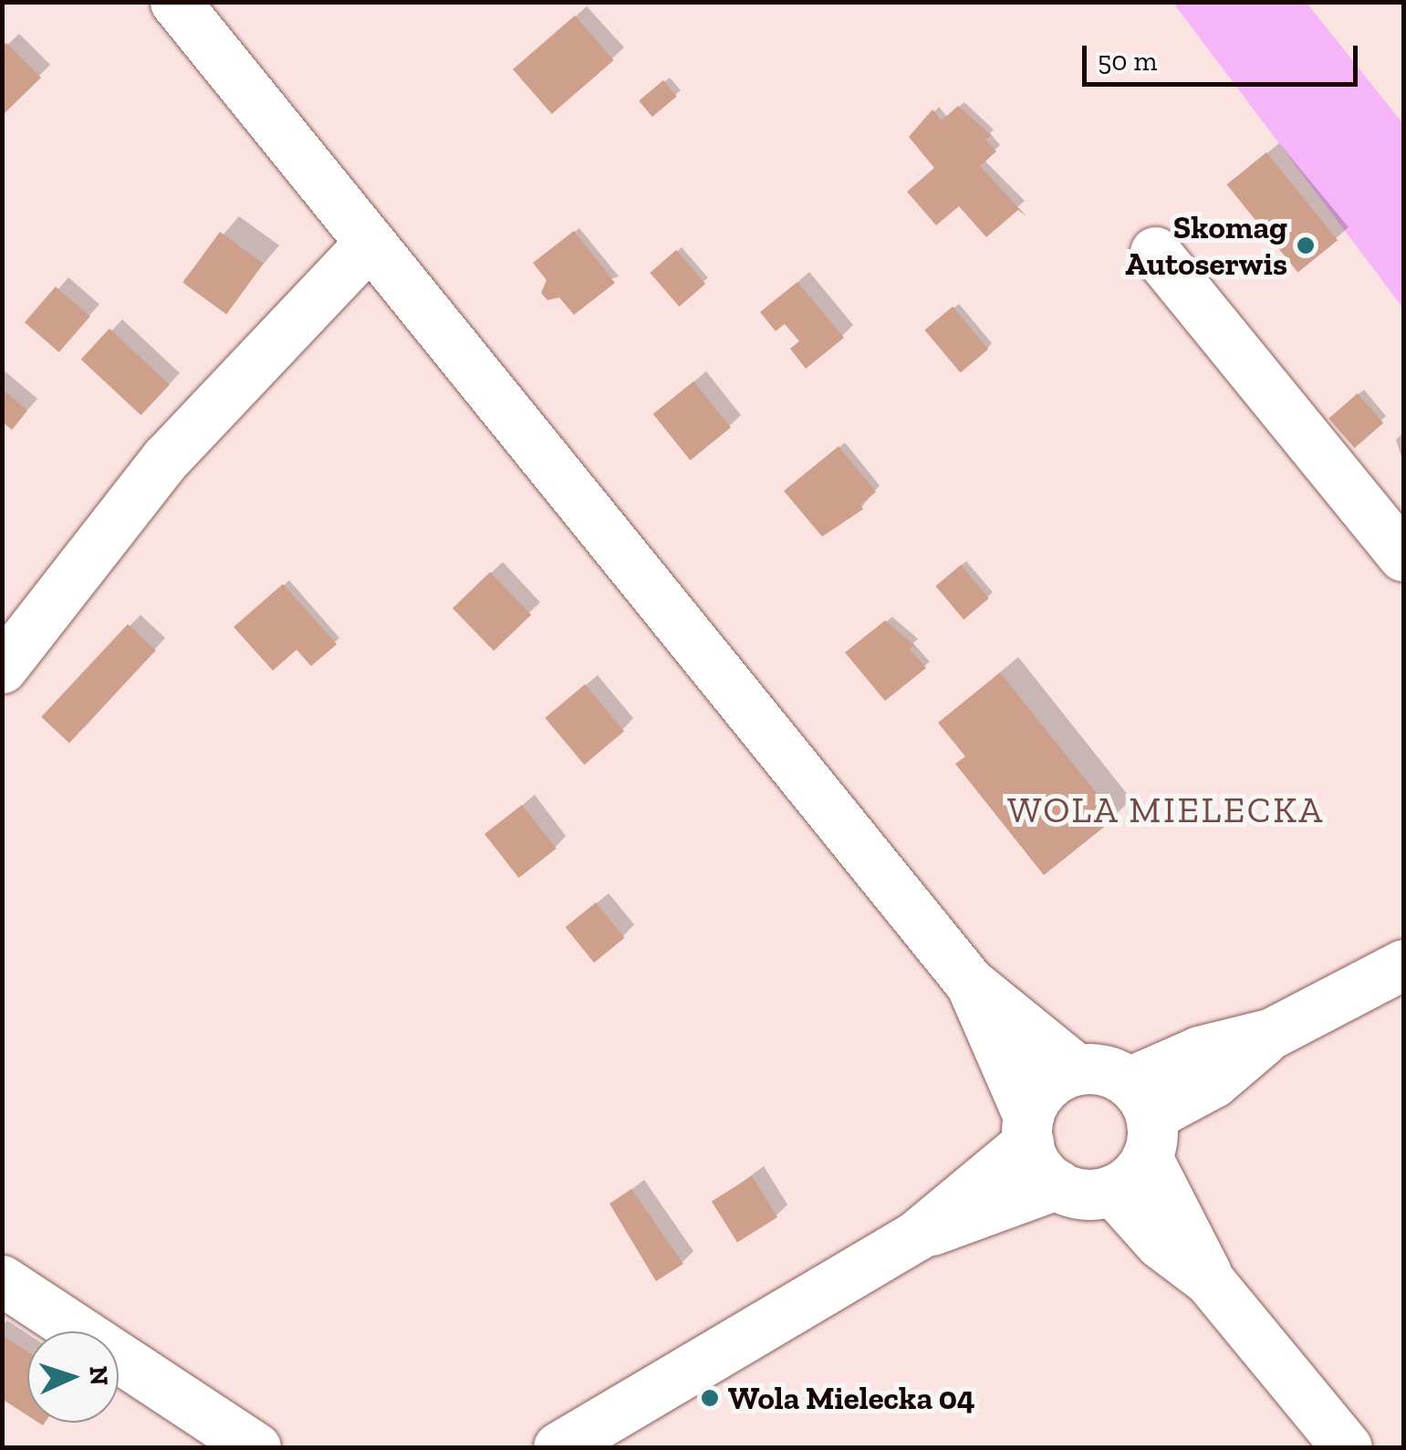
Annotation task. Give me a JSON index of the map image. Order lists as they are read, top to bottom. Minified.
{"districts":["WOLA MIELECKA"],"places":["Skomag Autoserwis","Wola Mielecka 04"],"scale_bar":"50 m","north":"right"}
